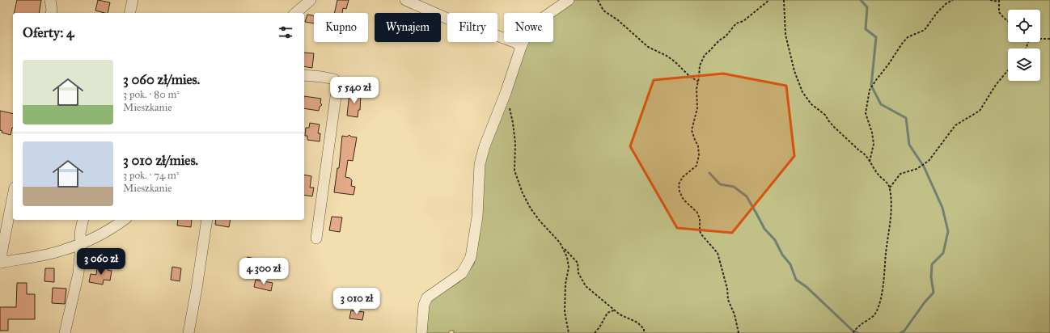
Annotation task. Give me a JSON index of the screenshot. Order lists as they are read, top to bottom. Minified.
{"page":{"chip":["Kupno","Wynajem","Filtry","Nowe"],"heading":"Oferty: 4","list":[{"name":"3 060 zł/mies.","note":"3 pok. · 80 m² · Mieszkanie"},{"name":"3 010 zł/mies.","note":"3 pok. · 74 m² · Mieszkanie"}],"price":["5 540 zł","3 060 zł","4 300 zł","3 010 zł"]}}
